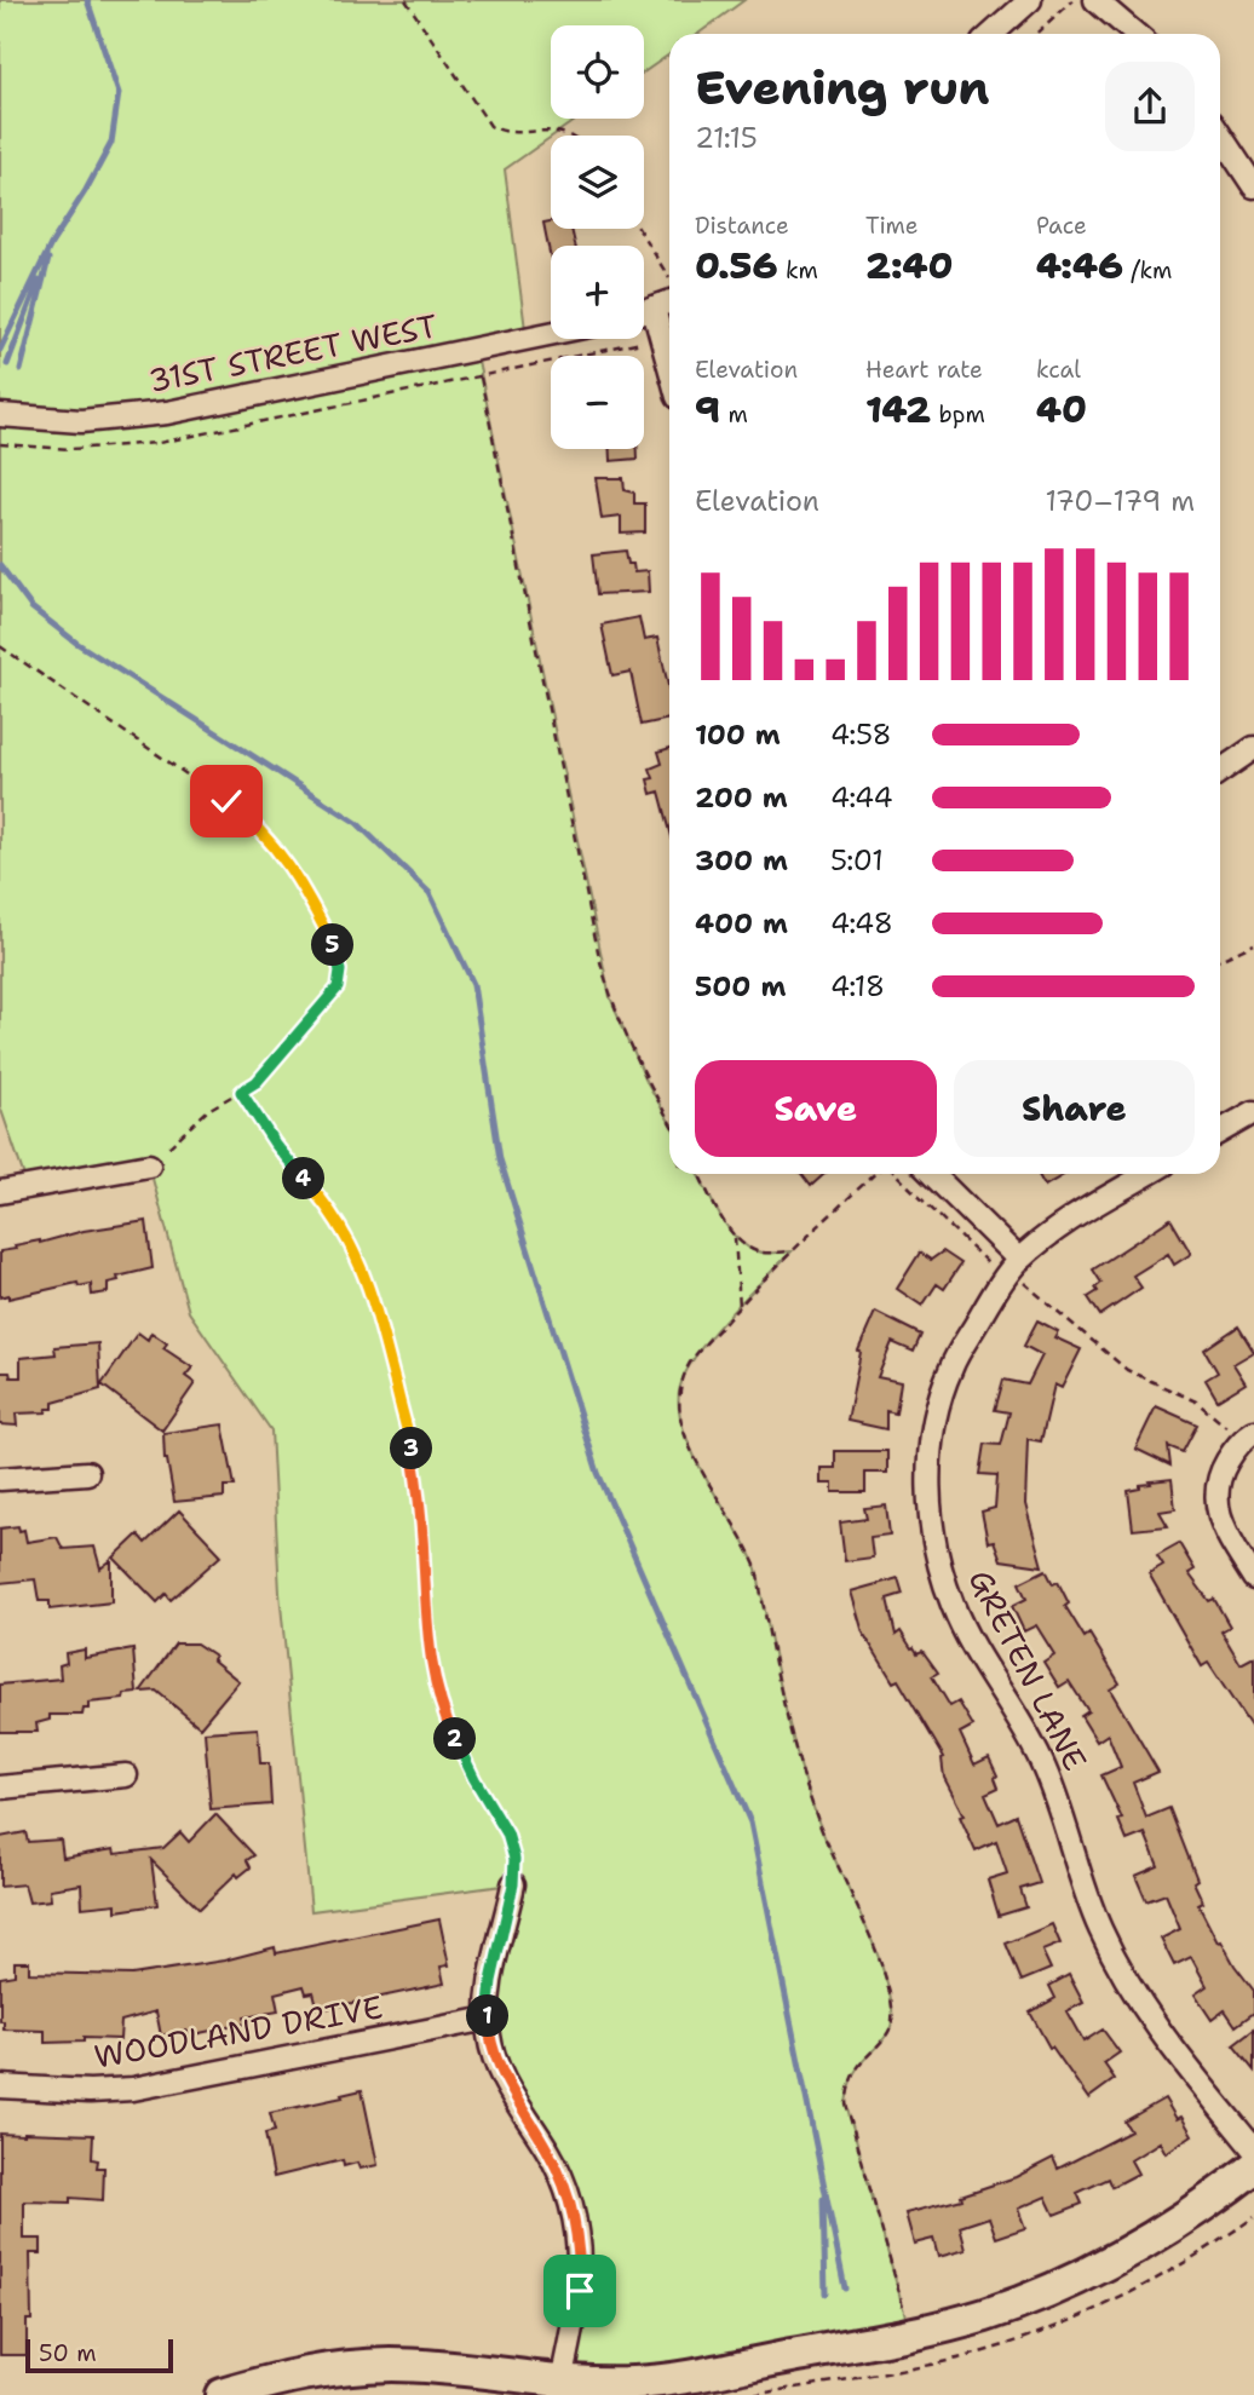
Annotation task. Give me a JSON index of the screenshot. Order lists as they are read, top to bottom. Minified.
{"streets":{"street":["31ST STREET WEST","GRETEN LANE","WOODLAND DRIVE"]},"scale_bar":"50 m","page":{"map_buttons":["+","−"],"heading":["Evening run","21:15"],"stats":[["Distance","0.56 km"],["Time","2:40"],["Pace","4:46 /km"],["Elevation","9 m"],["Heart rate","142 bpm"],["kcal","40"]],"chart":["Elevation","170–179 m"],"list":[{"name":"100 m","note":"4:58"},{"name":"200 m","note":"4:44"},{"name":"300 m","note":"5:01"},{"name":"400 m","note":"4:48"},{"name":"500 m","note":"4:18"}],"pins":["5","4","3","2","1"],"buttons":["Save","Share"],"scale":"50 m"}}
